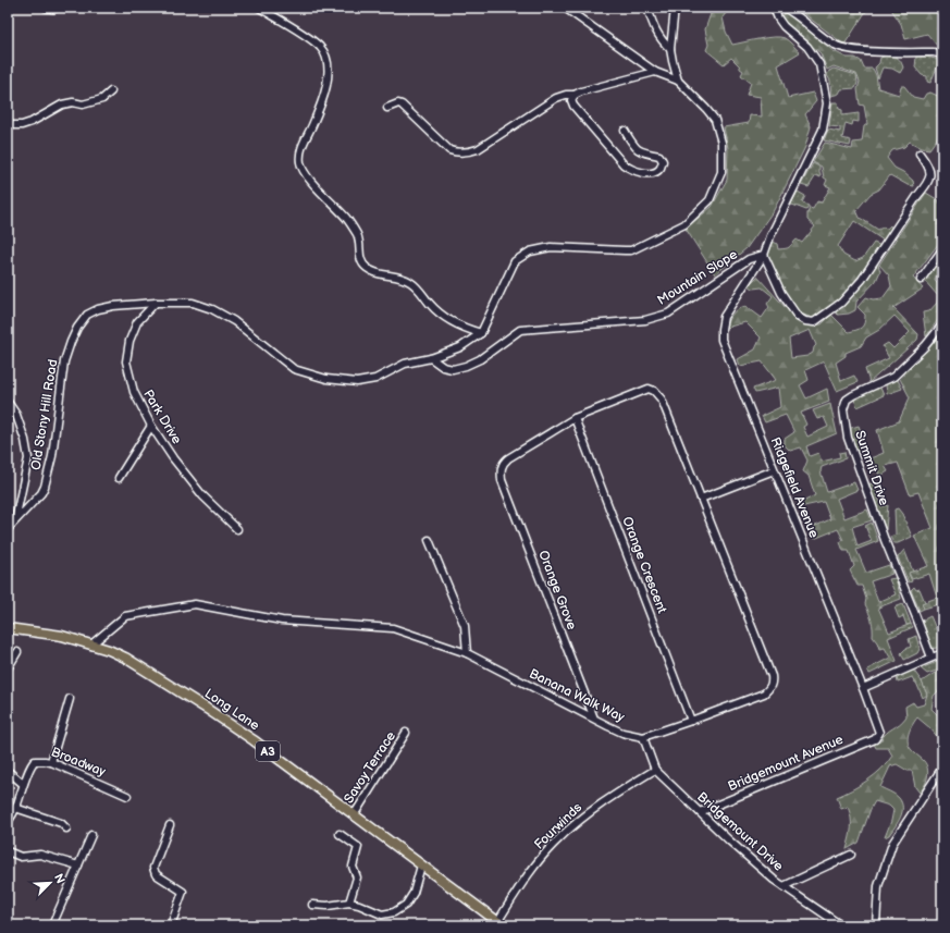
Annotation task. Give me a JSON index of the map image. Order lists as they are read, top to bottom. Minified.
{"streets":{"main road":["Long Lane","A3"],"street":["Mountain Slope","Old Stony Hill Road","Park Drive","Summit Drive","Ridgefield Avenue","Orange Crescent","Orange Grove","Banana Walk Way","Broadway","Bridgemount Avenue","Savoy Terrace","Fourwinds","Bridgemount Drive"]},"crossings":[["Mountain Slope","Old Stony Hill Road"],["Mountain Slope","Ridgefield Avenue"],["Old Stony Hill Road","Park Drive"],["Ridgefield Avenue","Bridgemount Avenue"],["Orange Crescent","Orange Grove"],["Orange Grove","Banana Walk Way"],["Banana Walk Way","Long Lane"],["Banana Walk Way","Bridgemount Drive"],["Long Lane","Savoy Terrace"],["Long Lane","Fourwinds"],["Bridgemount Avenue","Bridgemount Drive"],["Fourwinds","Bridgemount Drive"]],"north":"top right"}
